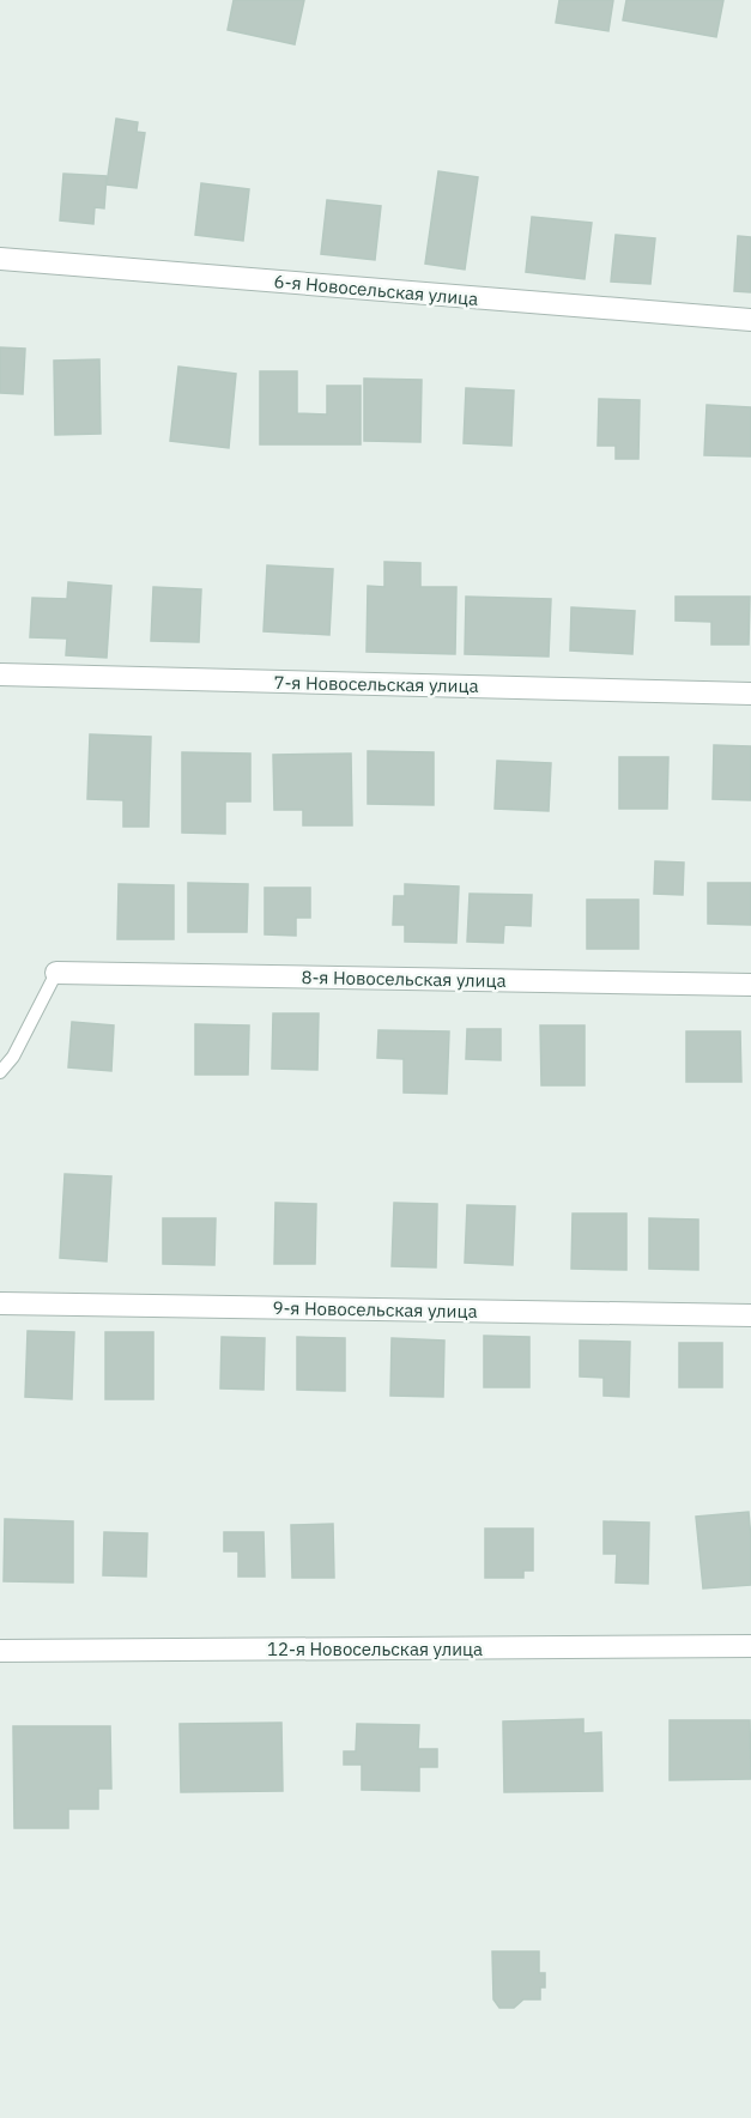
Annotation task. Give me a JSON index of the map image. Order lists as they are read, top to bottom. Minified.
{"streets":{"street":["6-я Новосельская улица","7-я Новосельская улица","8-я Новосельская улица","9-я Новосельская улица","12-я Новосельская улица"]}}
